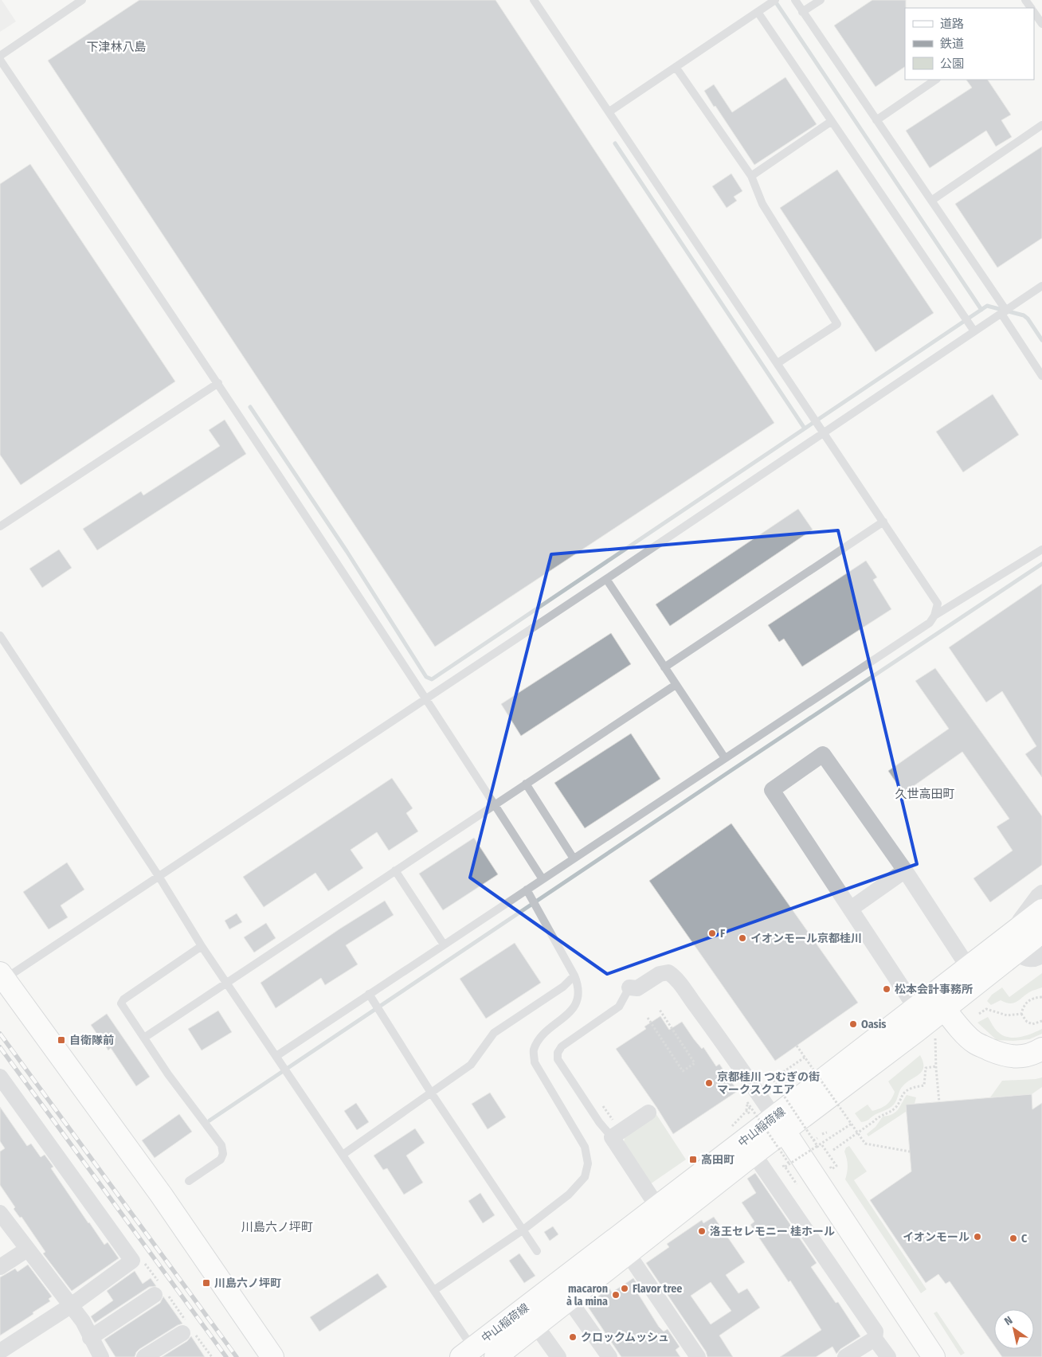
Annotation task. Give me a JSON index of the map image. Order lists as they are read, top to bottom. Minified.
{"streets":{"main road":["中山稲荷線"]},"districts":["下津林八島","久世高田町","川島六ノ坪町"],"places":{"other":["F","イオンモール京都桂川","松本会計事務所","Oasis","京都桂川 つむぎの街 マークスクエア","洛王セレモニー 桂ホール","イオンモール","C","Flavor tree","macaron à la mina","クロックムッシュ"],"transit":["自衛隊前","高田町","川島六ノ坪町"]},"legend":["道路","鉄道","公園"],"north":"top left"}
